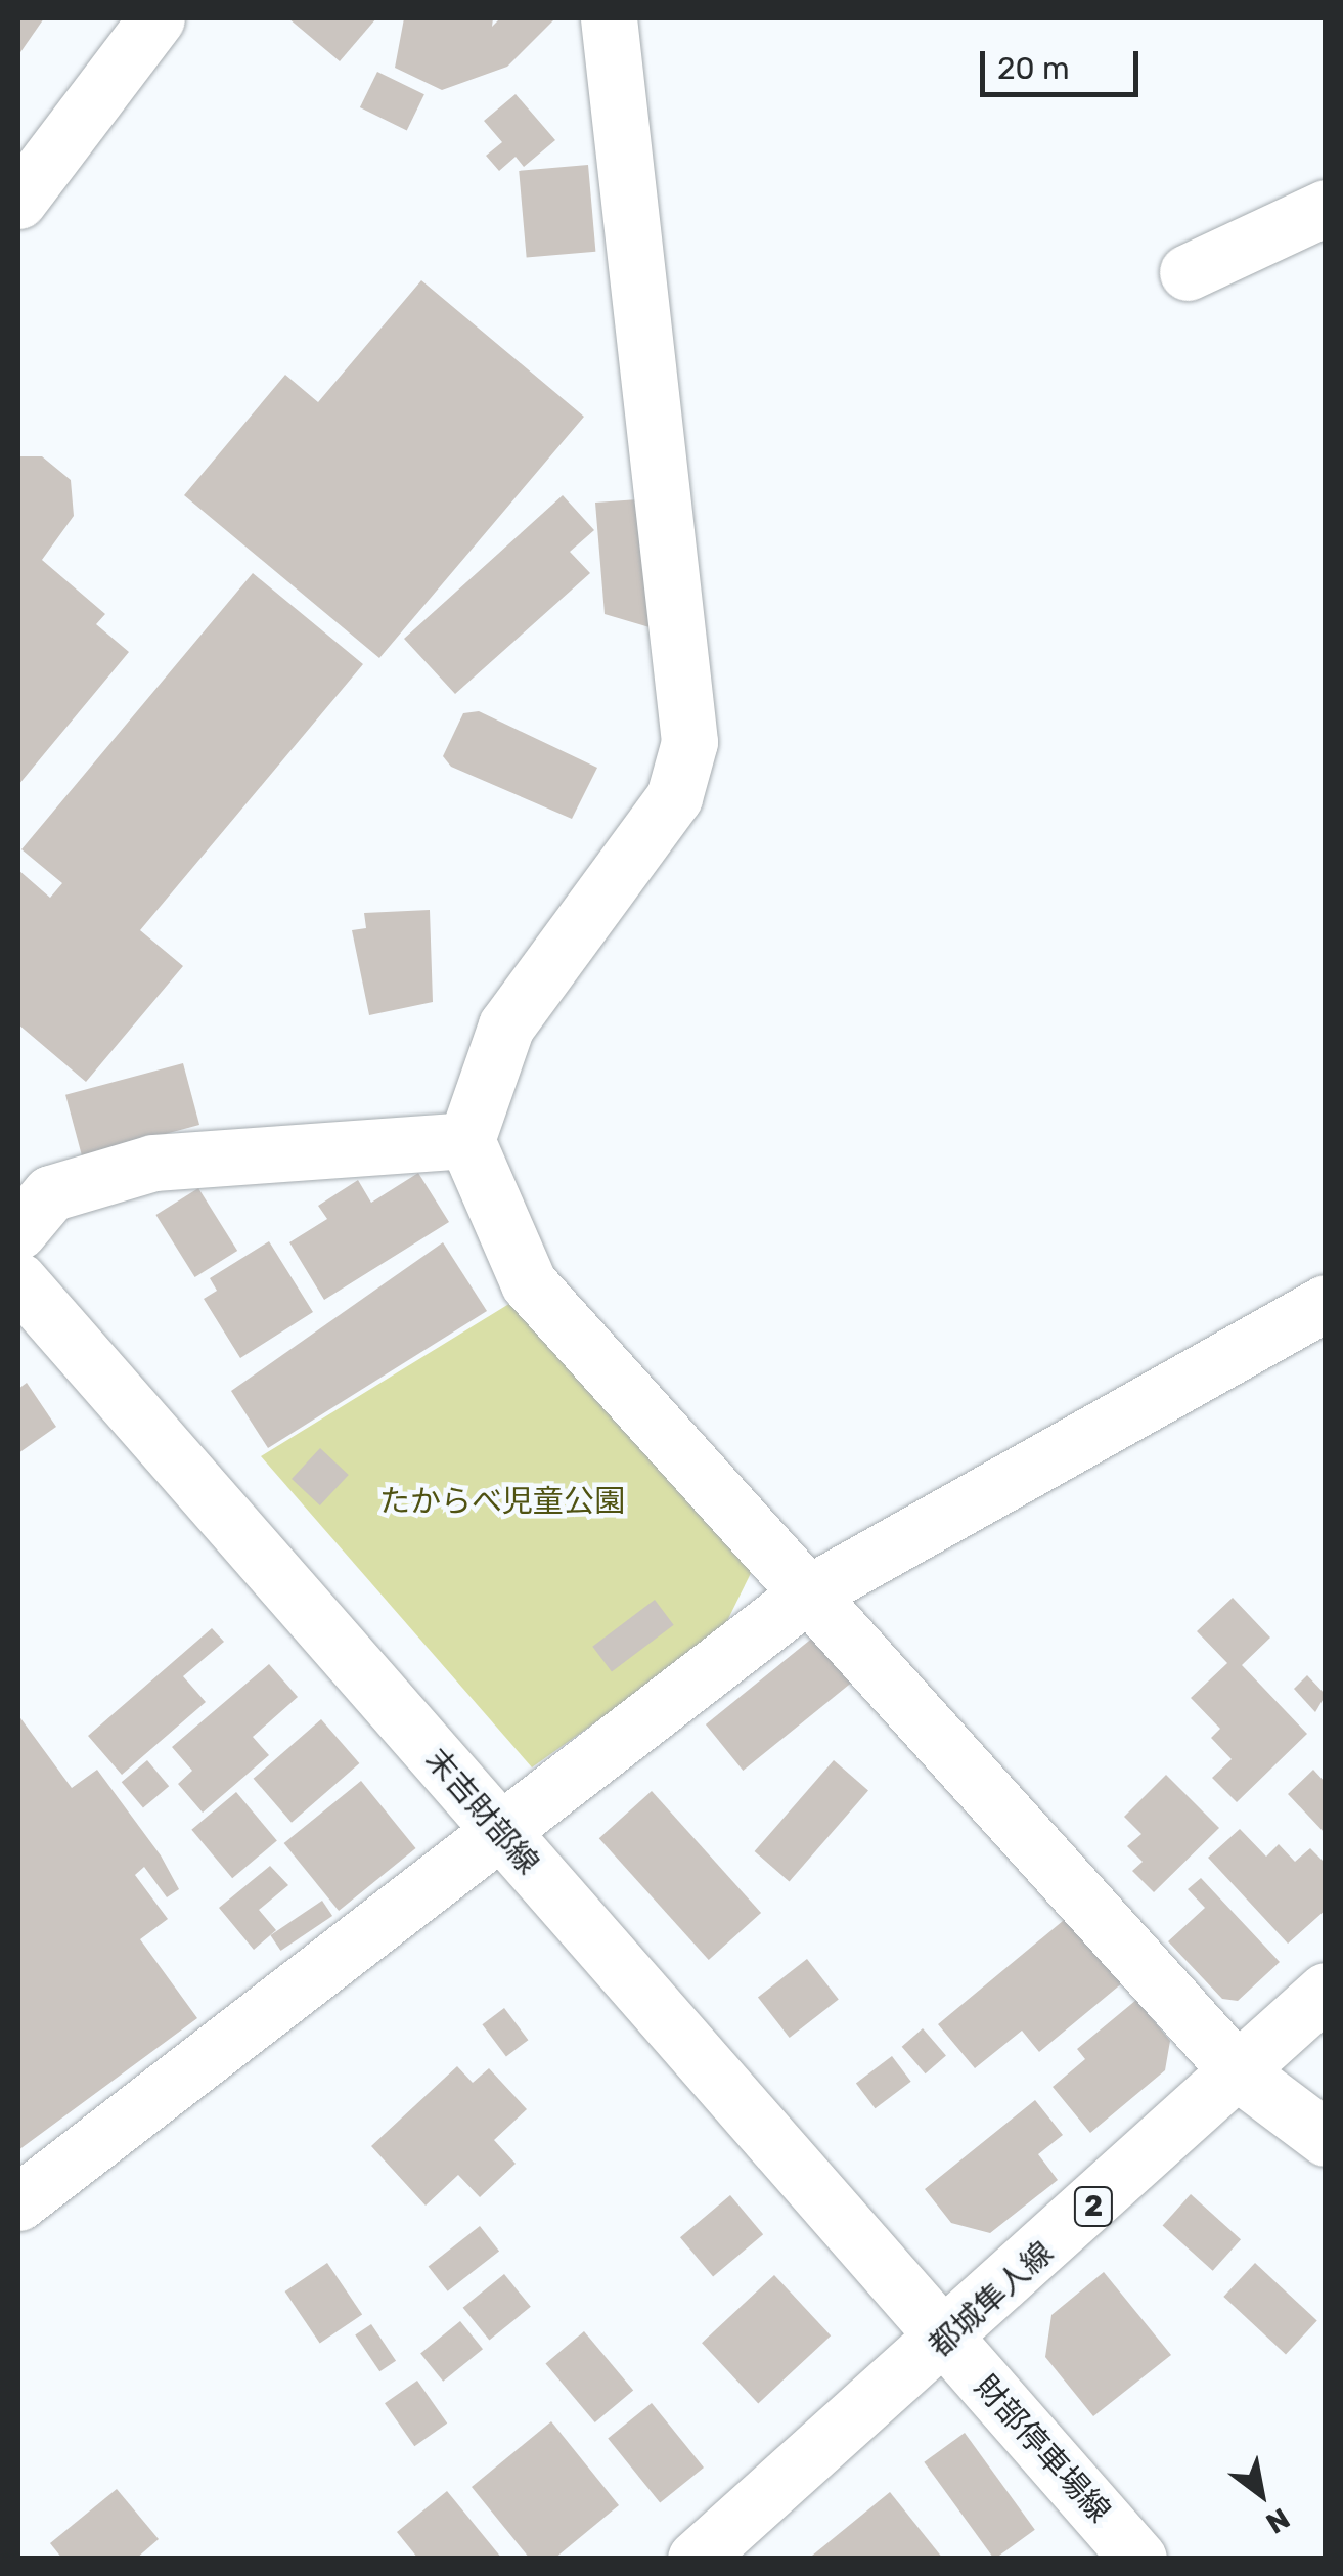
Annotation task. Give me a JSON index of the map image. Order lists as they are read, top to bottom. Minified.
{"streets":{"street":["末吉財部線","2","都城隼人線","財部停車場線"]},"crossings":[["末吉財部線","都城隼人線"],["末吉財部線","財部停車場線"],["都城隼人線","財部停車場線"]],"parks":["たからべ児童公園"],"scale_bar":"20 m","north":"bottom right"}
